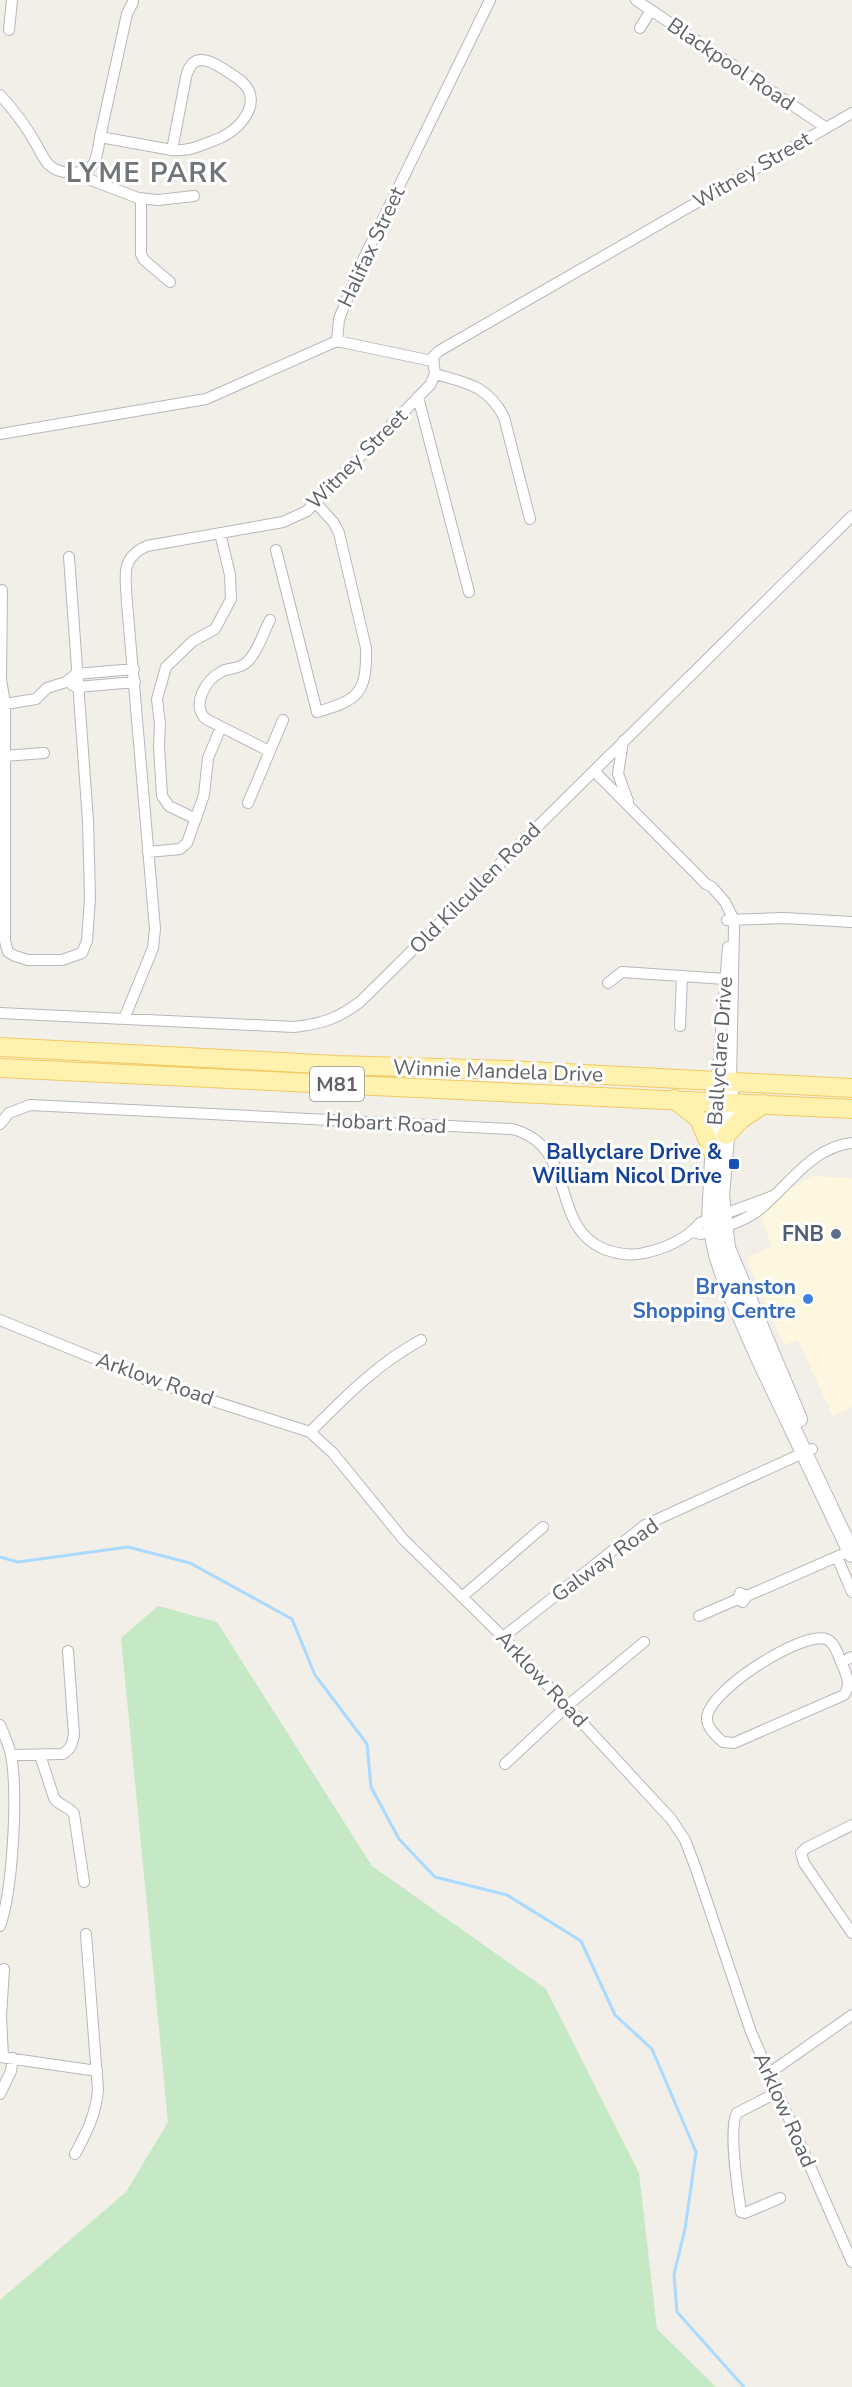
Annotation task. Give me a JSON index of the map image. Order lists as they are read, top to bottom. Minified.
{"streets":{"main road":["Winnie Mandela Drive","M81"],"street":["Blackpool Road","Witney Street","Halifax Street","Old Kilcullen Road","Ballyclare Drive","Hobart Road","Arklow Road","Galway Road"]},"crossings":[["Blackpool Road","Witney Street"],["Witney Street","Old Kilcullen Road"],["Old Kilcullen Road","Ballyclare Drive"],["Ballyclare Drive","Winnie Mandela Drive"],["Ballyclare Drive","Hobart Road"],["Ballyclare Drive","Galway Road"],["Arklow Road","Galway Road"]],"districts":["LYME PARK"],"places":{"transit":["Ballyclare Drive & William Nicol Drive"],"other":["FNB","Bryanston Shopping Centre"]}}
